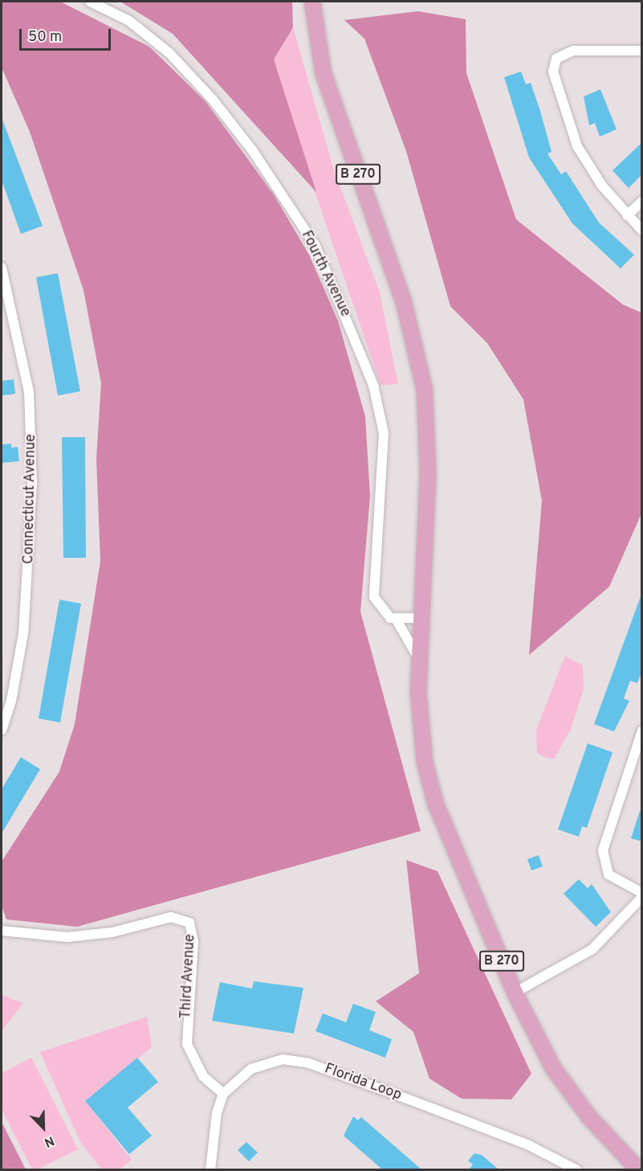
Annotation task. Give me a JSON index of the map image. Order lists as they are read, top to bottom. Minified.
{"streets":{"main road":["B 270"],"street":["Fourth Avenue","Connecticut Avenue","Third Avenue","Florida Loop"]},"crossings":[["B 270","Fourth Avenue"],["Third Avenue","Florida Loop"]],"scale_bar":"50 m","north":"bottom right"}
